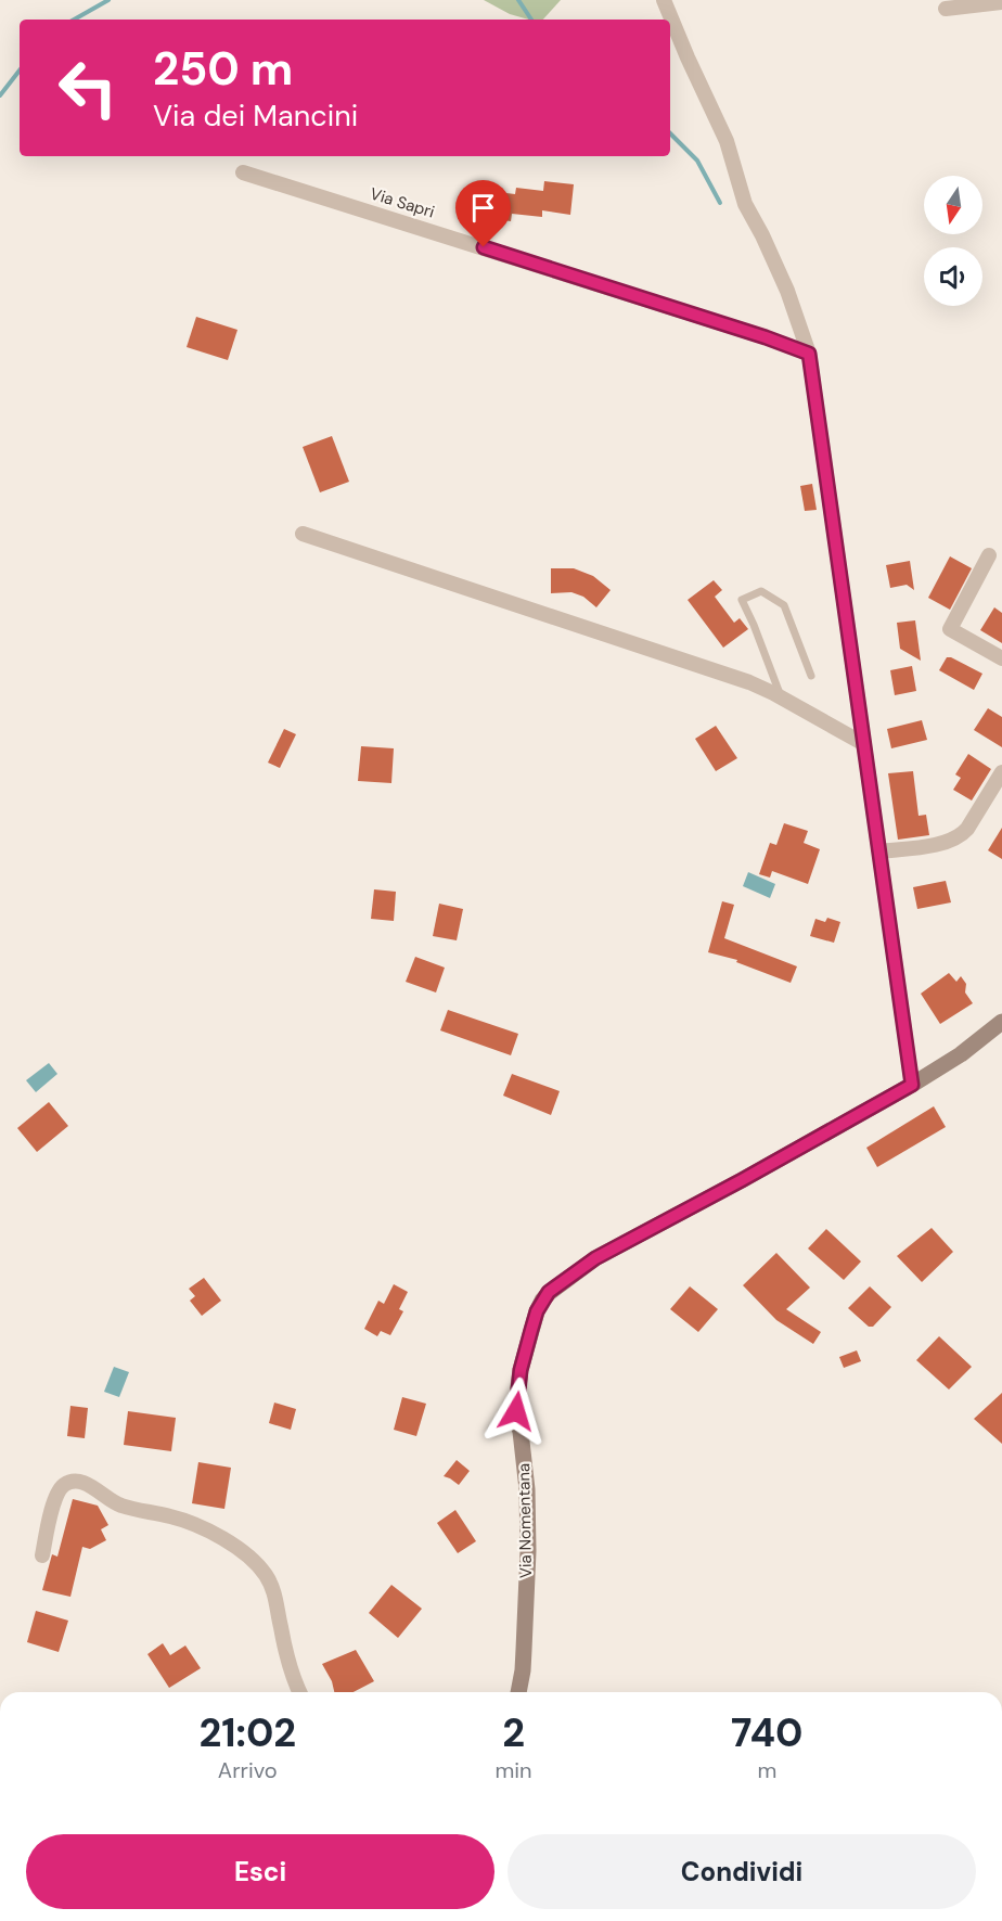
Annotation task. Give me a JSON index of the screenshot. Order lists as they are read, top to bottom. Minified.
{"streets":{"main road":["Via Nomentana"],"street":["Via Sapri"]},"north":"bottom","page":{"turn":["250 m","Via dei Mancini"],"eta":["21:02","Arrivo","2","min","740","m"],"buttons":["Esci","Condividi"]}}
